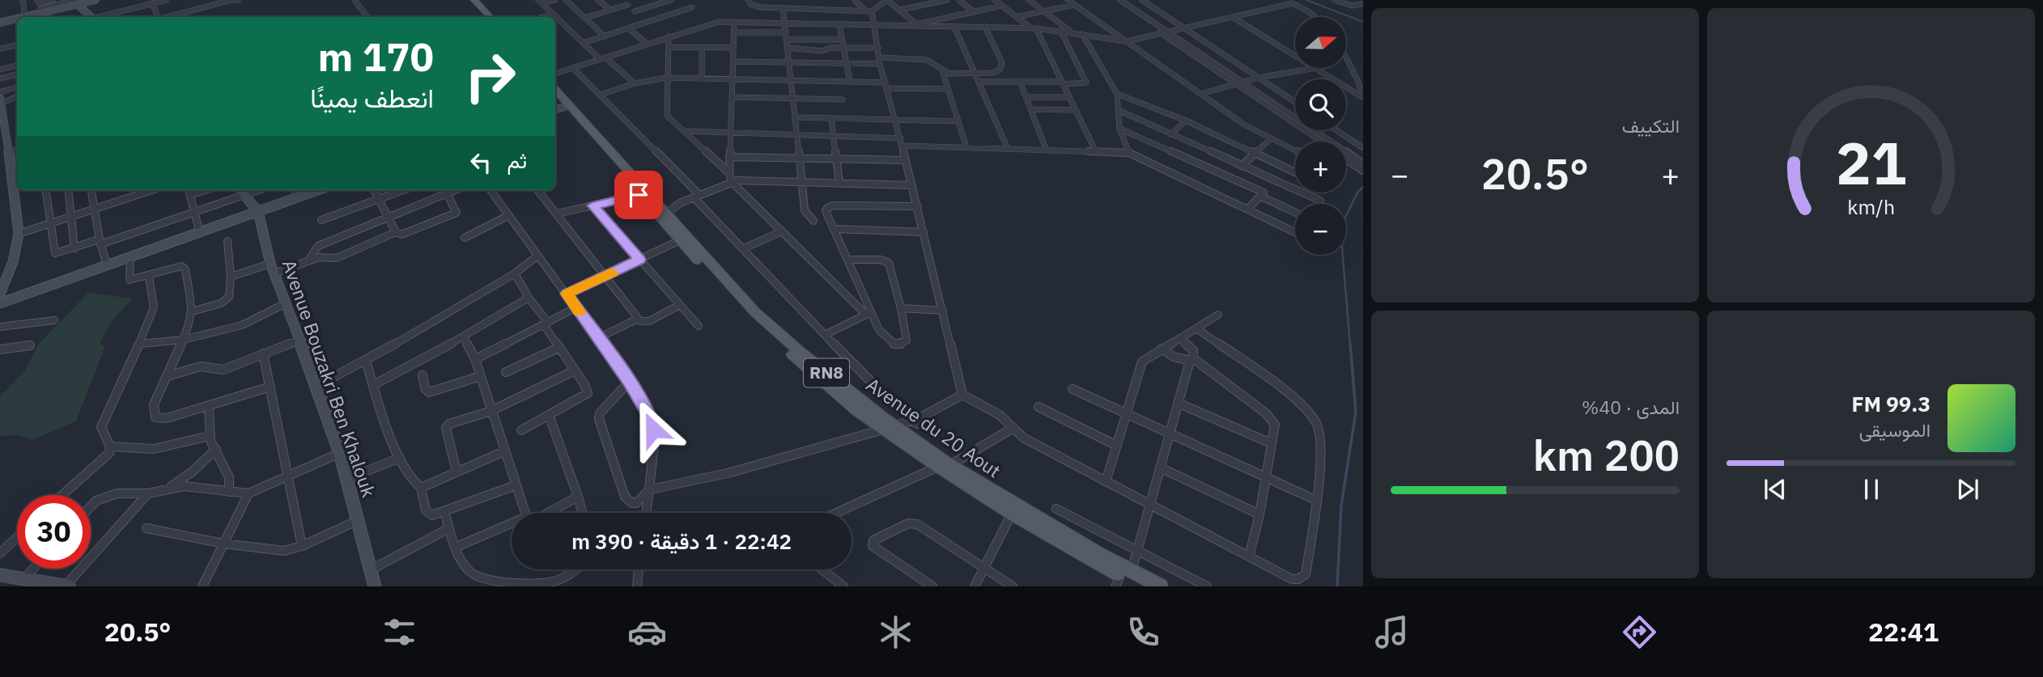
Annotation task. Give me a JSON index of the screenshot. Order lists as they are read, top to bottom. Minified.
{"streets":{"main road":["RN8","Avenue du 20 Aout"],"street":["Avenue Bouzakri Ben Khalouk"]},"north":"right","page":{"tile":["التكييف",["المدى · 40%","200 km"]],"map_buttons":["+","−"],"turn":["170 m","انعطف يمينًا"],"then":"ثم","heat":["−","20.5°","+"],"song":["99.3 FM","الموسيقى"],"limit":"30","trip":"22:42 · 1 دقيقة · 390 m","tabs":["22:41","20.5°"],"gauge":["21","km/h"]}}
